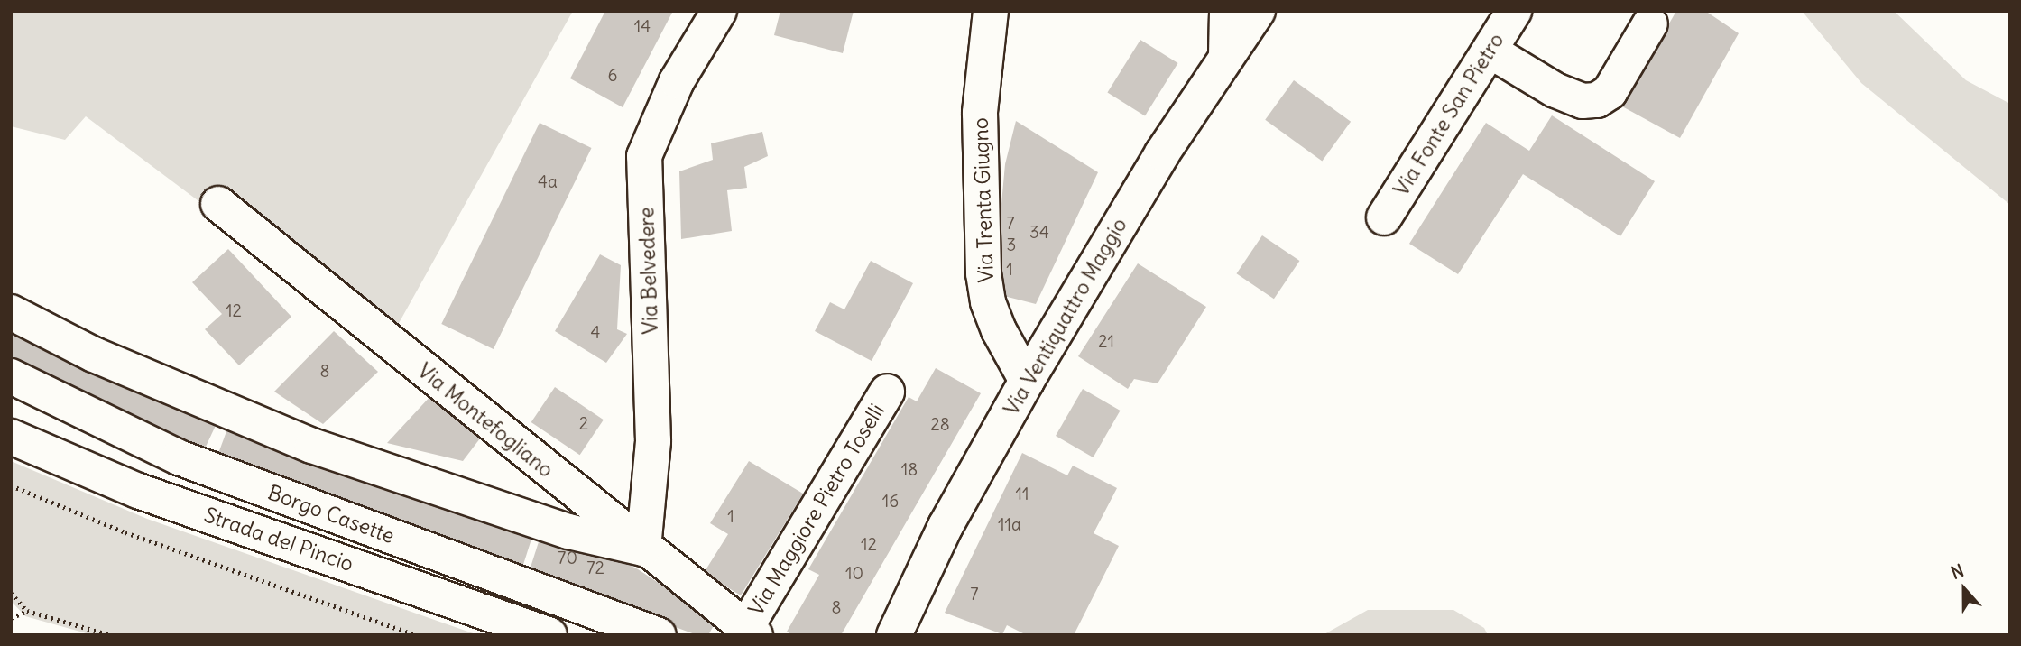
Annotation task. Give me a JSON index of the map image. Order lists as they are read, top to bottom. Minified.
{"streets":{"street":["Via Fonte San Pietro","Via Trenta Giugno","Via Belvedere","Via Ventiquattro Maggio","Via Montefogliano","Via Maggiore Pietro Toselli","Borgo Casette","Strada del Pincio"]},"crossings":[["Via Trenta Giugno","Via Ventiquattro Maggio"],["Via Belvedere","Via Montefogliano"],["Via Montefogliano","Via Maggiore Pietro Toselli"]],"house_numbers":["14","6","4a","7","34","3","1","12","4","21","8","2","28","18","11","16","1","11a","12","70","72","10","7","8"],"north":"top"}
